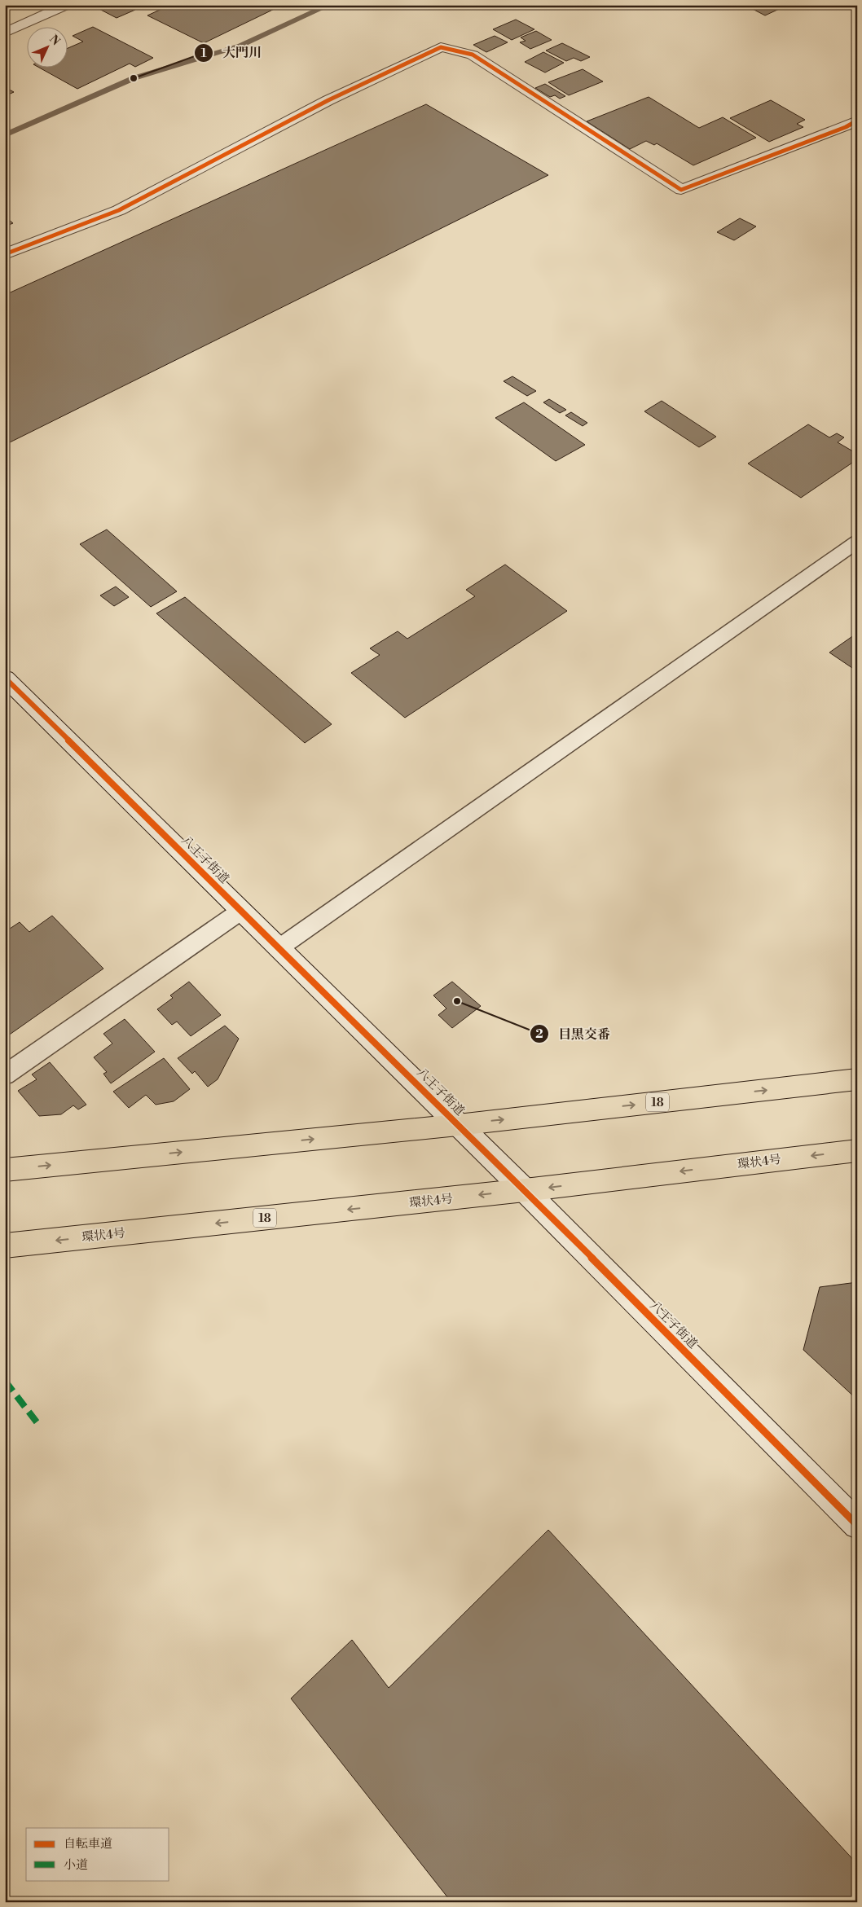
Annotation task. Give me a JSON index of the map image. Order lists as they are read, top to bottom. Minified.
{"streets":{"main road":["18","環状4号"],"street":["八王子街道"]},"crossings":[["八王子街道","18"],["八王子街道","環状4号"]],"places":["大門川","目黒交番"],"legend":["自転車道","小道"],"north":"top right"}
